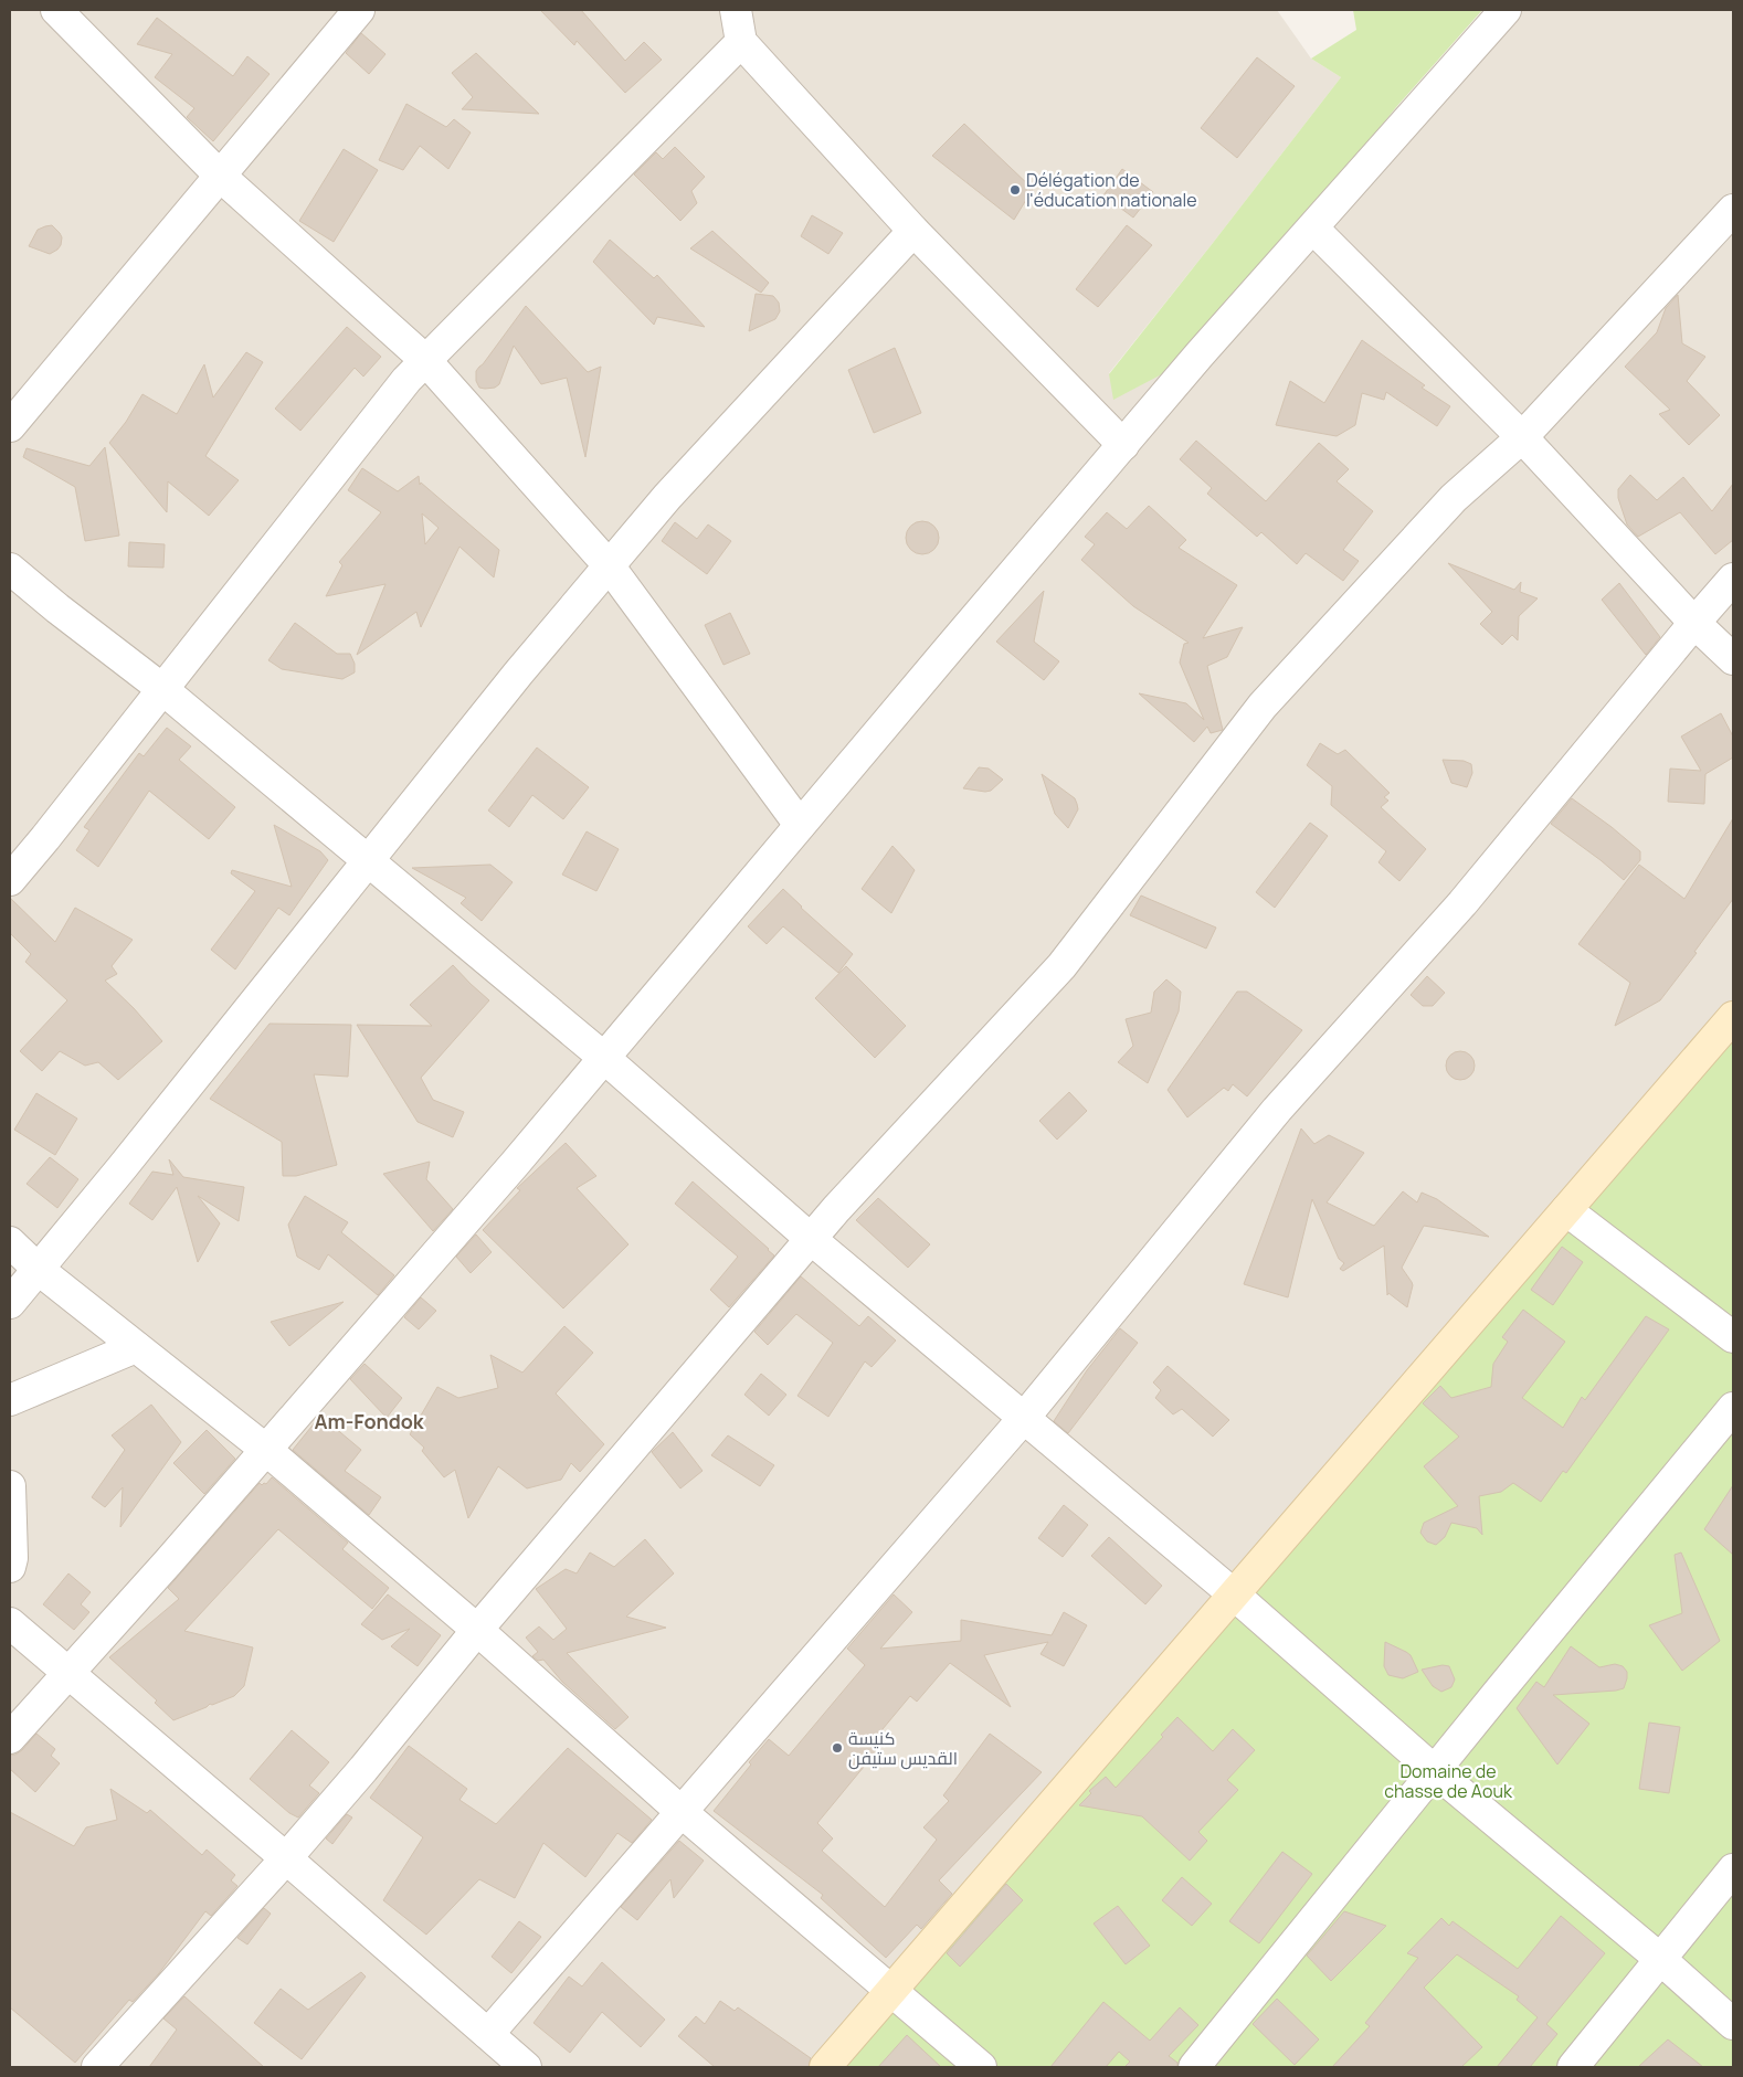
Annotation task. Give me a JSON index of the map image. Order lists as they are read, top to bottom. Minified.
{"districts":["Am-Fondok"],"parks":["Domaine de chasse de Aouk"],"places":["Délégation de l'éducation nationale","كنيسة القديس ستيفن"]}
